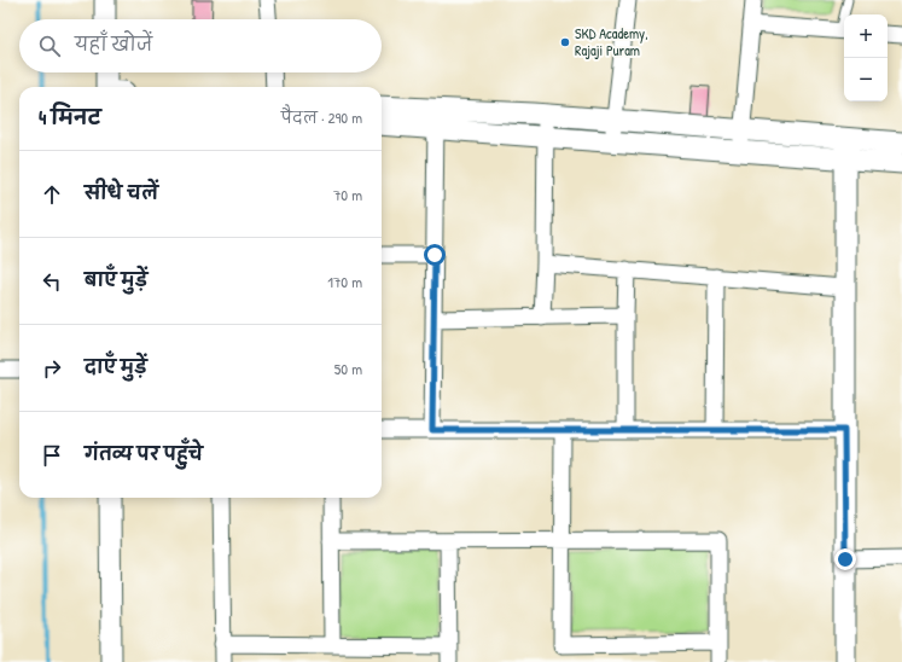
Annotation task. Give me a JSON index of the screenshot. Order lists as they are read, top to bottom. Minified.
{"places":["SKD Academy, Rajaji Puram"],"page":{"map_buttons":["+","−"],"search":"यहाँ खोजें","heading":["4 मिनट","पैदल · 290 m"],"list":[["सीधे चलें","70 m"],["बाएँ मुड़ें","170 m"],["दाएँ मुड़ें","50 m"],"गंतव्य पर पहुँचे"]}}
